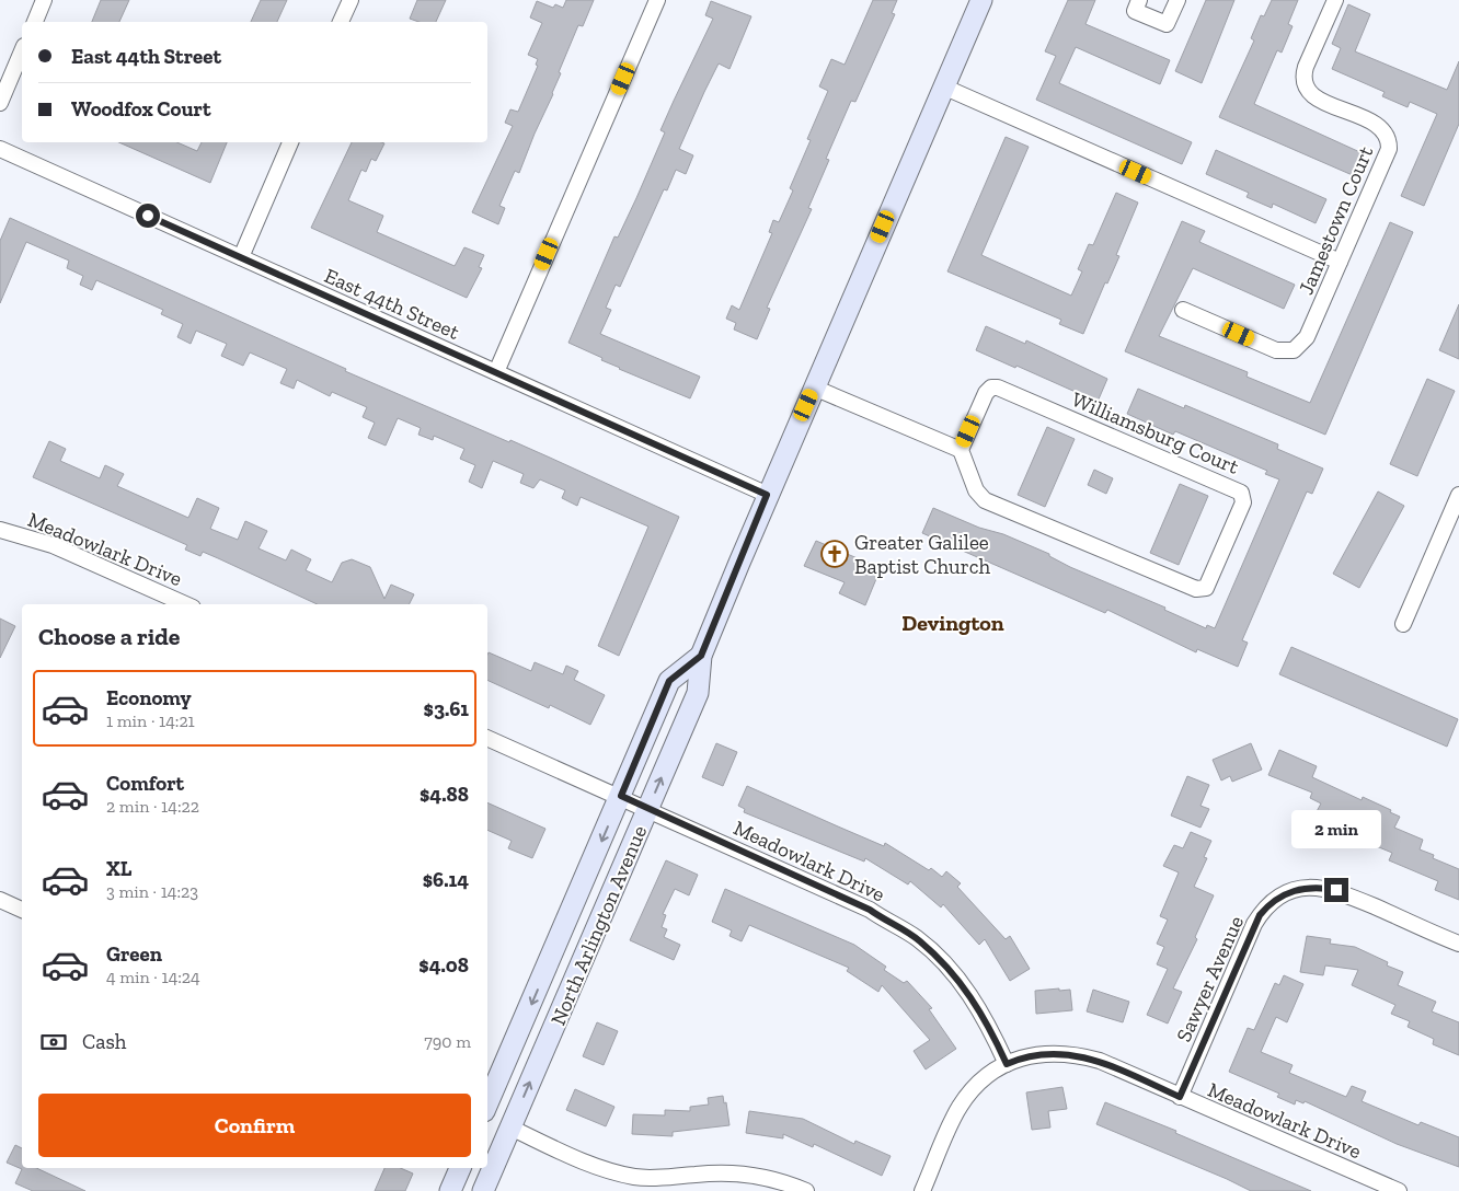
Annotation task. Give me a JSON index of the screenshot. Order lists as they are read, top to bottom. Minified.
{"streets":{"main road":["North Arlington Avenue"],"street":["Jamestown Court","East 44th Street","Williamsburg Court","Meadowlark Drive","Sawyer Avenue"]},"crossings":[["East 44th Street","North Arlington Avenue"],["Meadowlark Drive","North Arlington Avenue"],["Meadowlark Drive","Sawyer Avenue"]],"districts":["Devington"],"places":{"church":["Greater Galilee Baptist Church"]},"page":{"banner":["East 44th Street","Woodfox Court"],"heading":"Choose a ride","list":[{"name":"Economy","note":"1 min · 14:21","value":"$3.61"},{"name":"Comfort","note":"2 min · 14:22","value":"$4.88"},{"name":"XL","note":"3 min · 14:23","value":"$6.14"},{"name":"Green","note":"4 min · 14:24","value":"$4.08"}],"bubble":"2 min","pay":["Cash","790 m"],"buttons":"Confirm"}}
